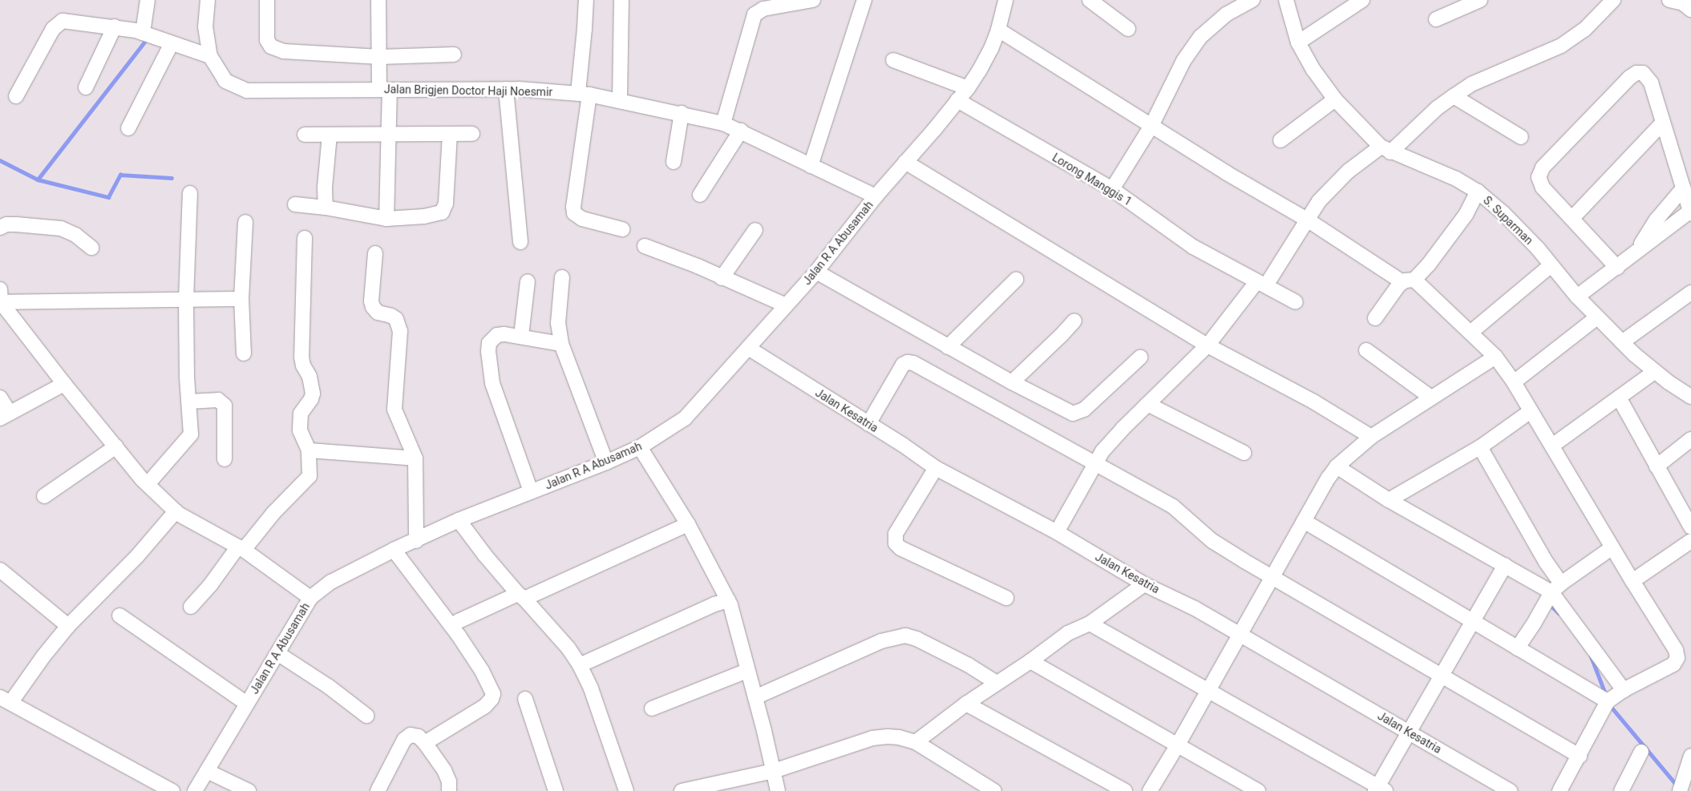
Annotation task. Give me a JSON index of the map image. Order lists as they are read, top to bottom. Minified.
{"streets":{"street":["Jalan Brigjen Doctor Haji Noesmir","Lorong Manggis 1","S. Suparman","Jalan R A Abusamah","Jalan Kesatria"]},"crossings":[["Jalan Brigjen Doctor Haji Noesmir","Jalan R A Abusamah"],["Lorong Manggis 1","Jalan R A Abusamah"],["Jalan R A Abusamah","Jalan Kesatria"]]}
